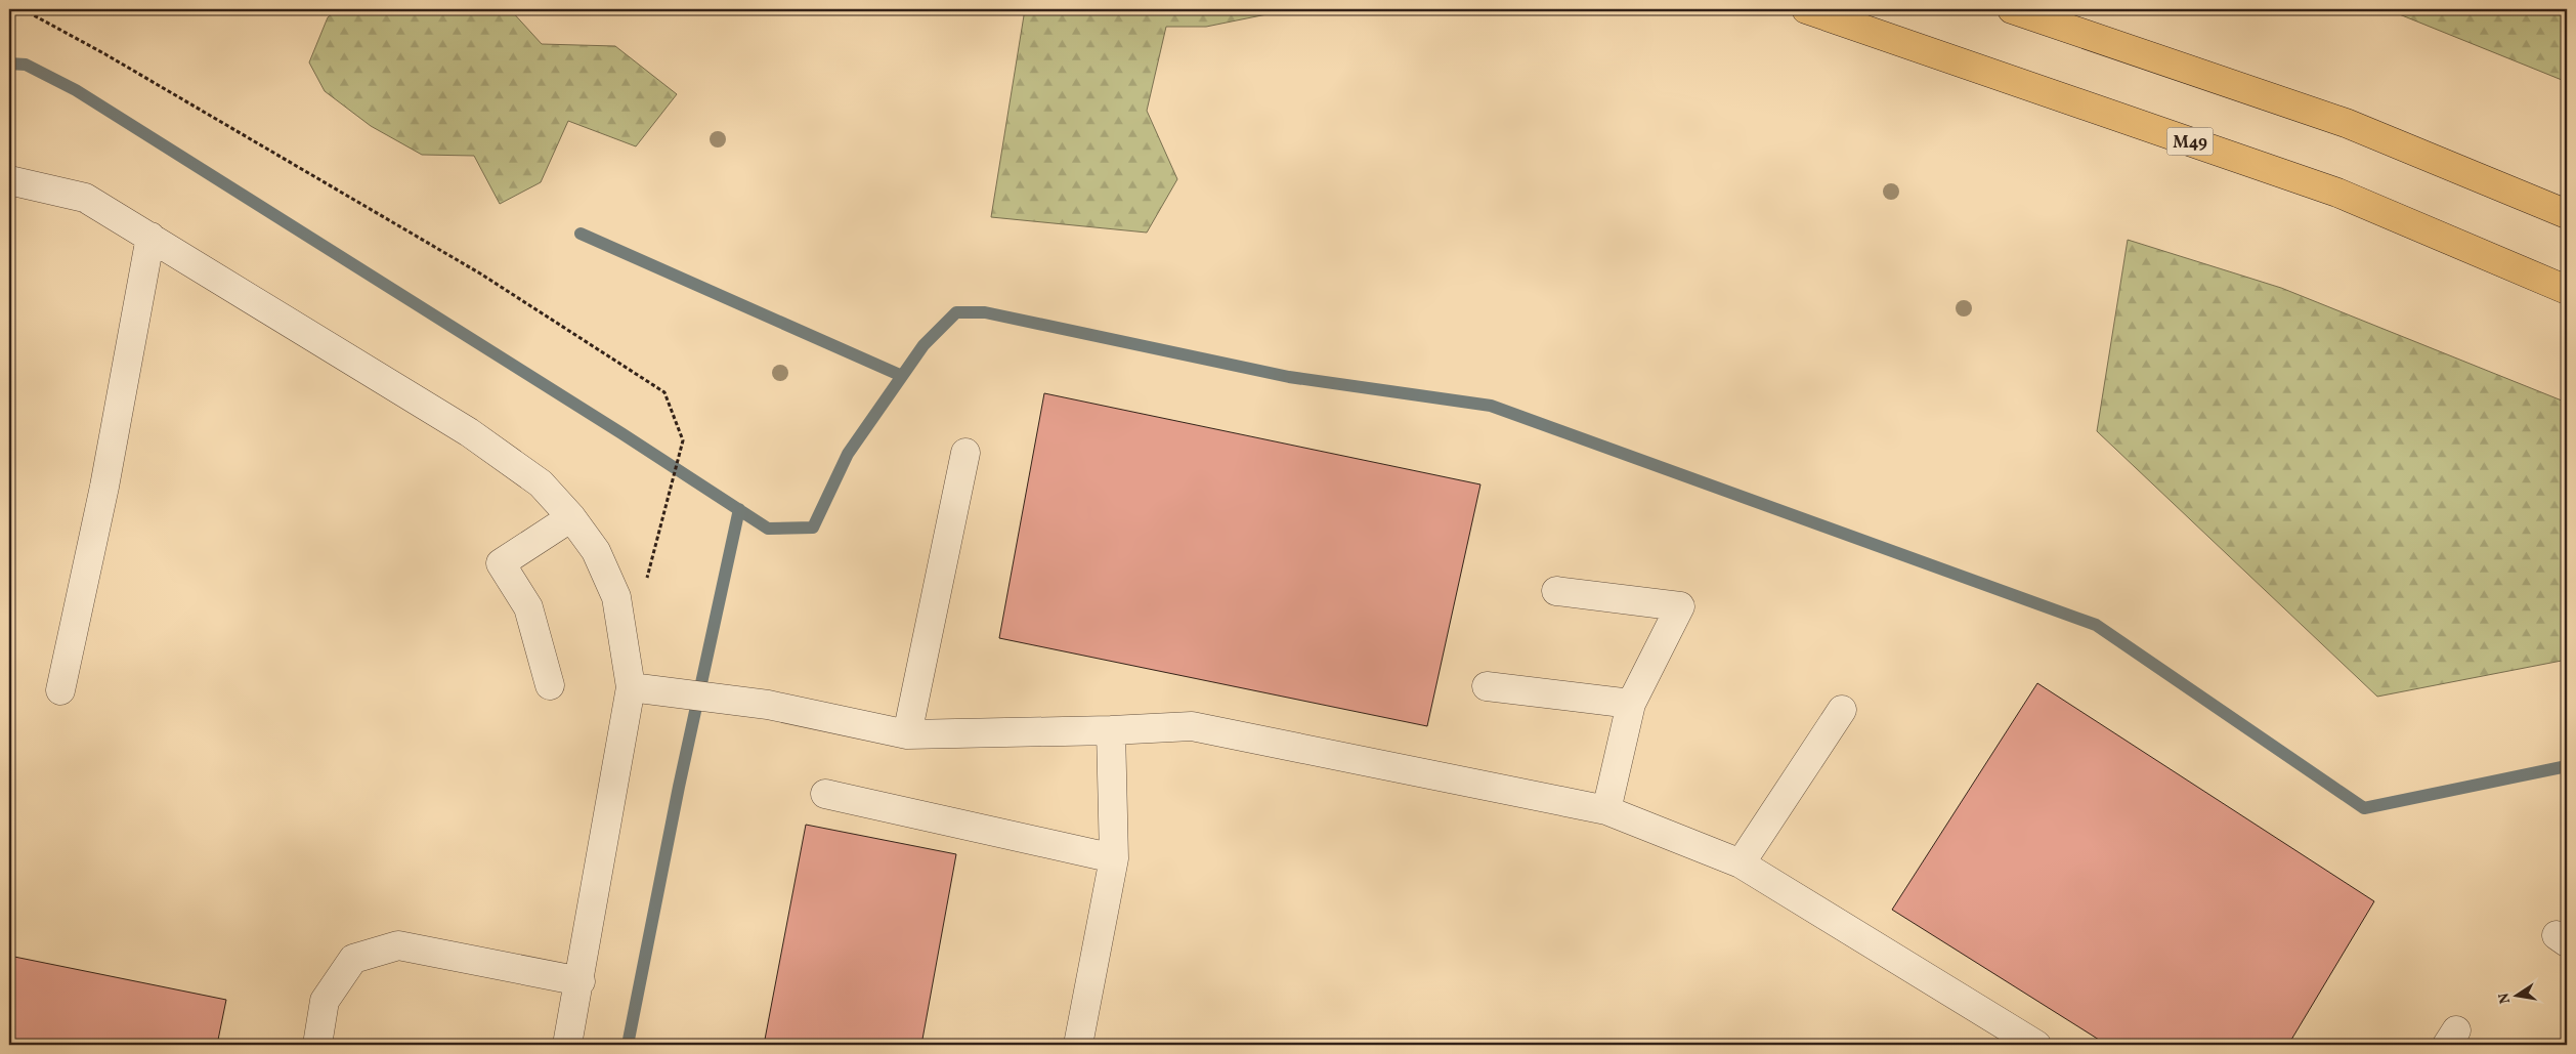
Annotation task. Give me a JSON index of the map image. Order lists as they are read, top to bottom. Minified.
{"streets":{"highway":["M49"]},"north":"left"}
